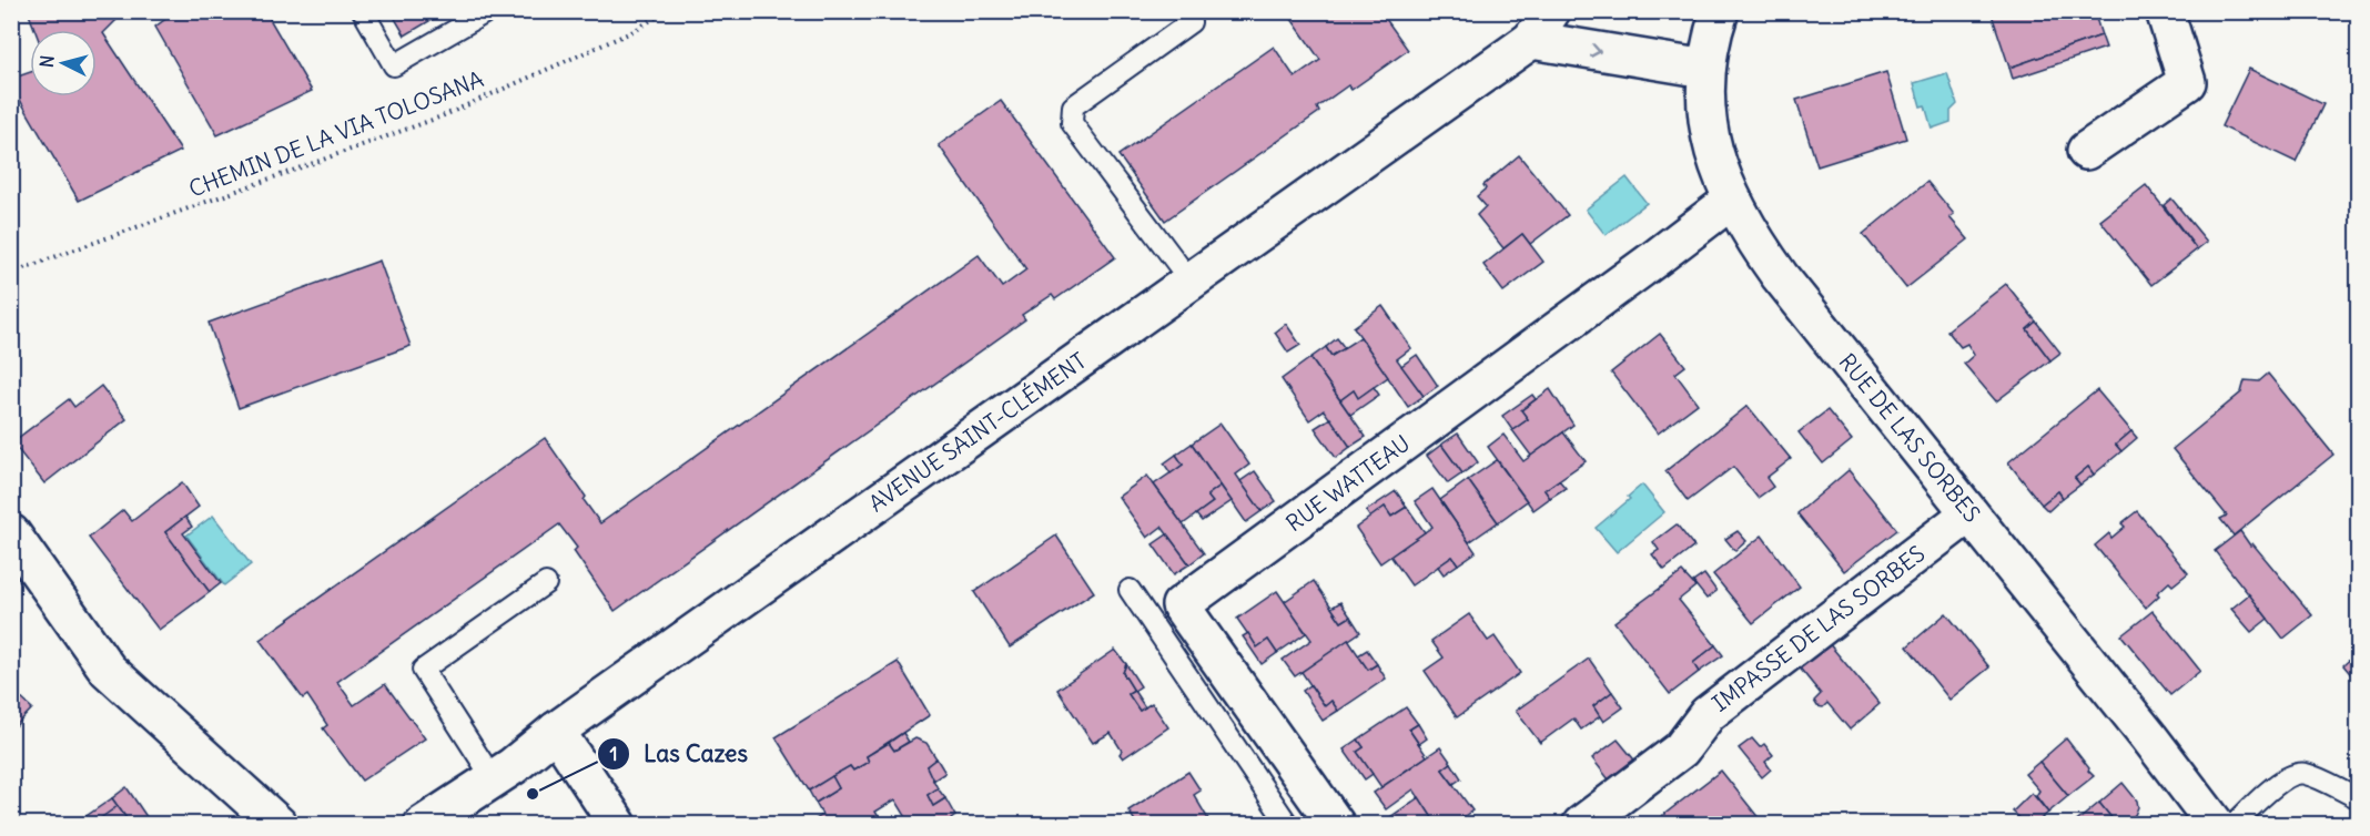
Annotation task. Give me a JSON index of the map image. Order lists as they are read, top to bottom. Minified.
{"streets":{"street":["AVENUE SAINT-CLÉMENT","RUE DE LAS SORBES","RUE WATTEAU","IMPASSE DE LAS SORBES"],"path":["CHEMIN DE LA VIA TOLOSANA"]},"crossings":[["AVENUE SAINT-CLÉMENT","RUE DE LAS SORBES"],["RUE DE LAS SORBES","RUE WATTEAU"],["RUE DE LAS SORBES","IMPASSE DE LAS SORBES"]],"places":["Las Cazes"],"north":"left"}
